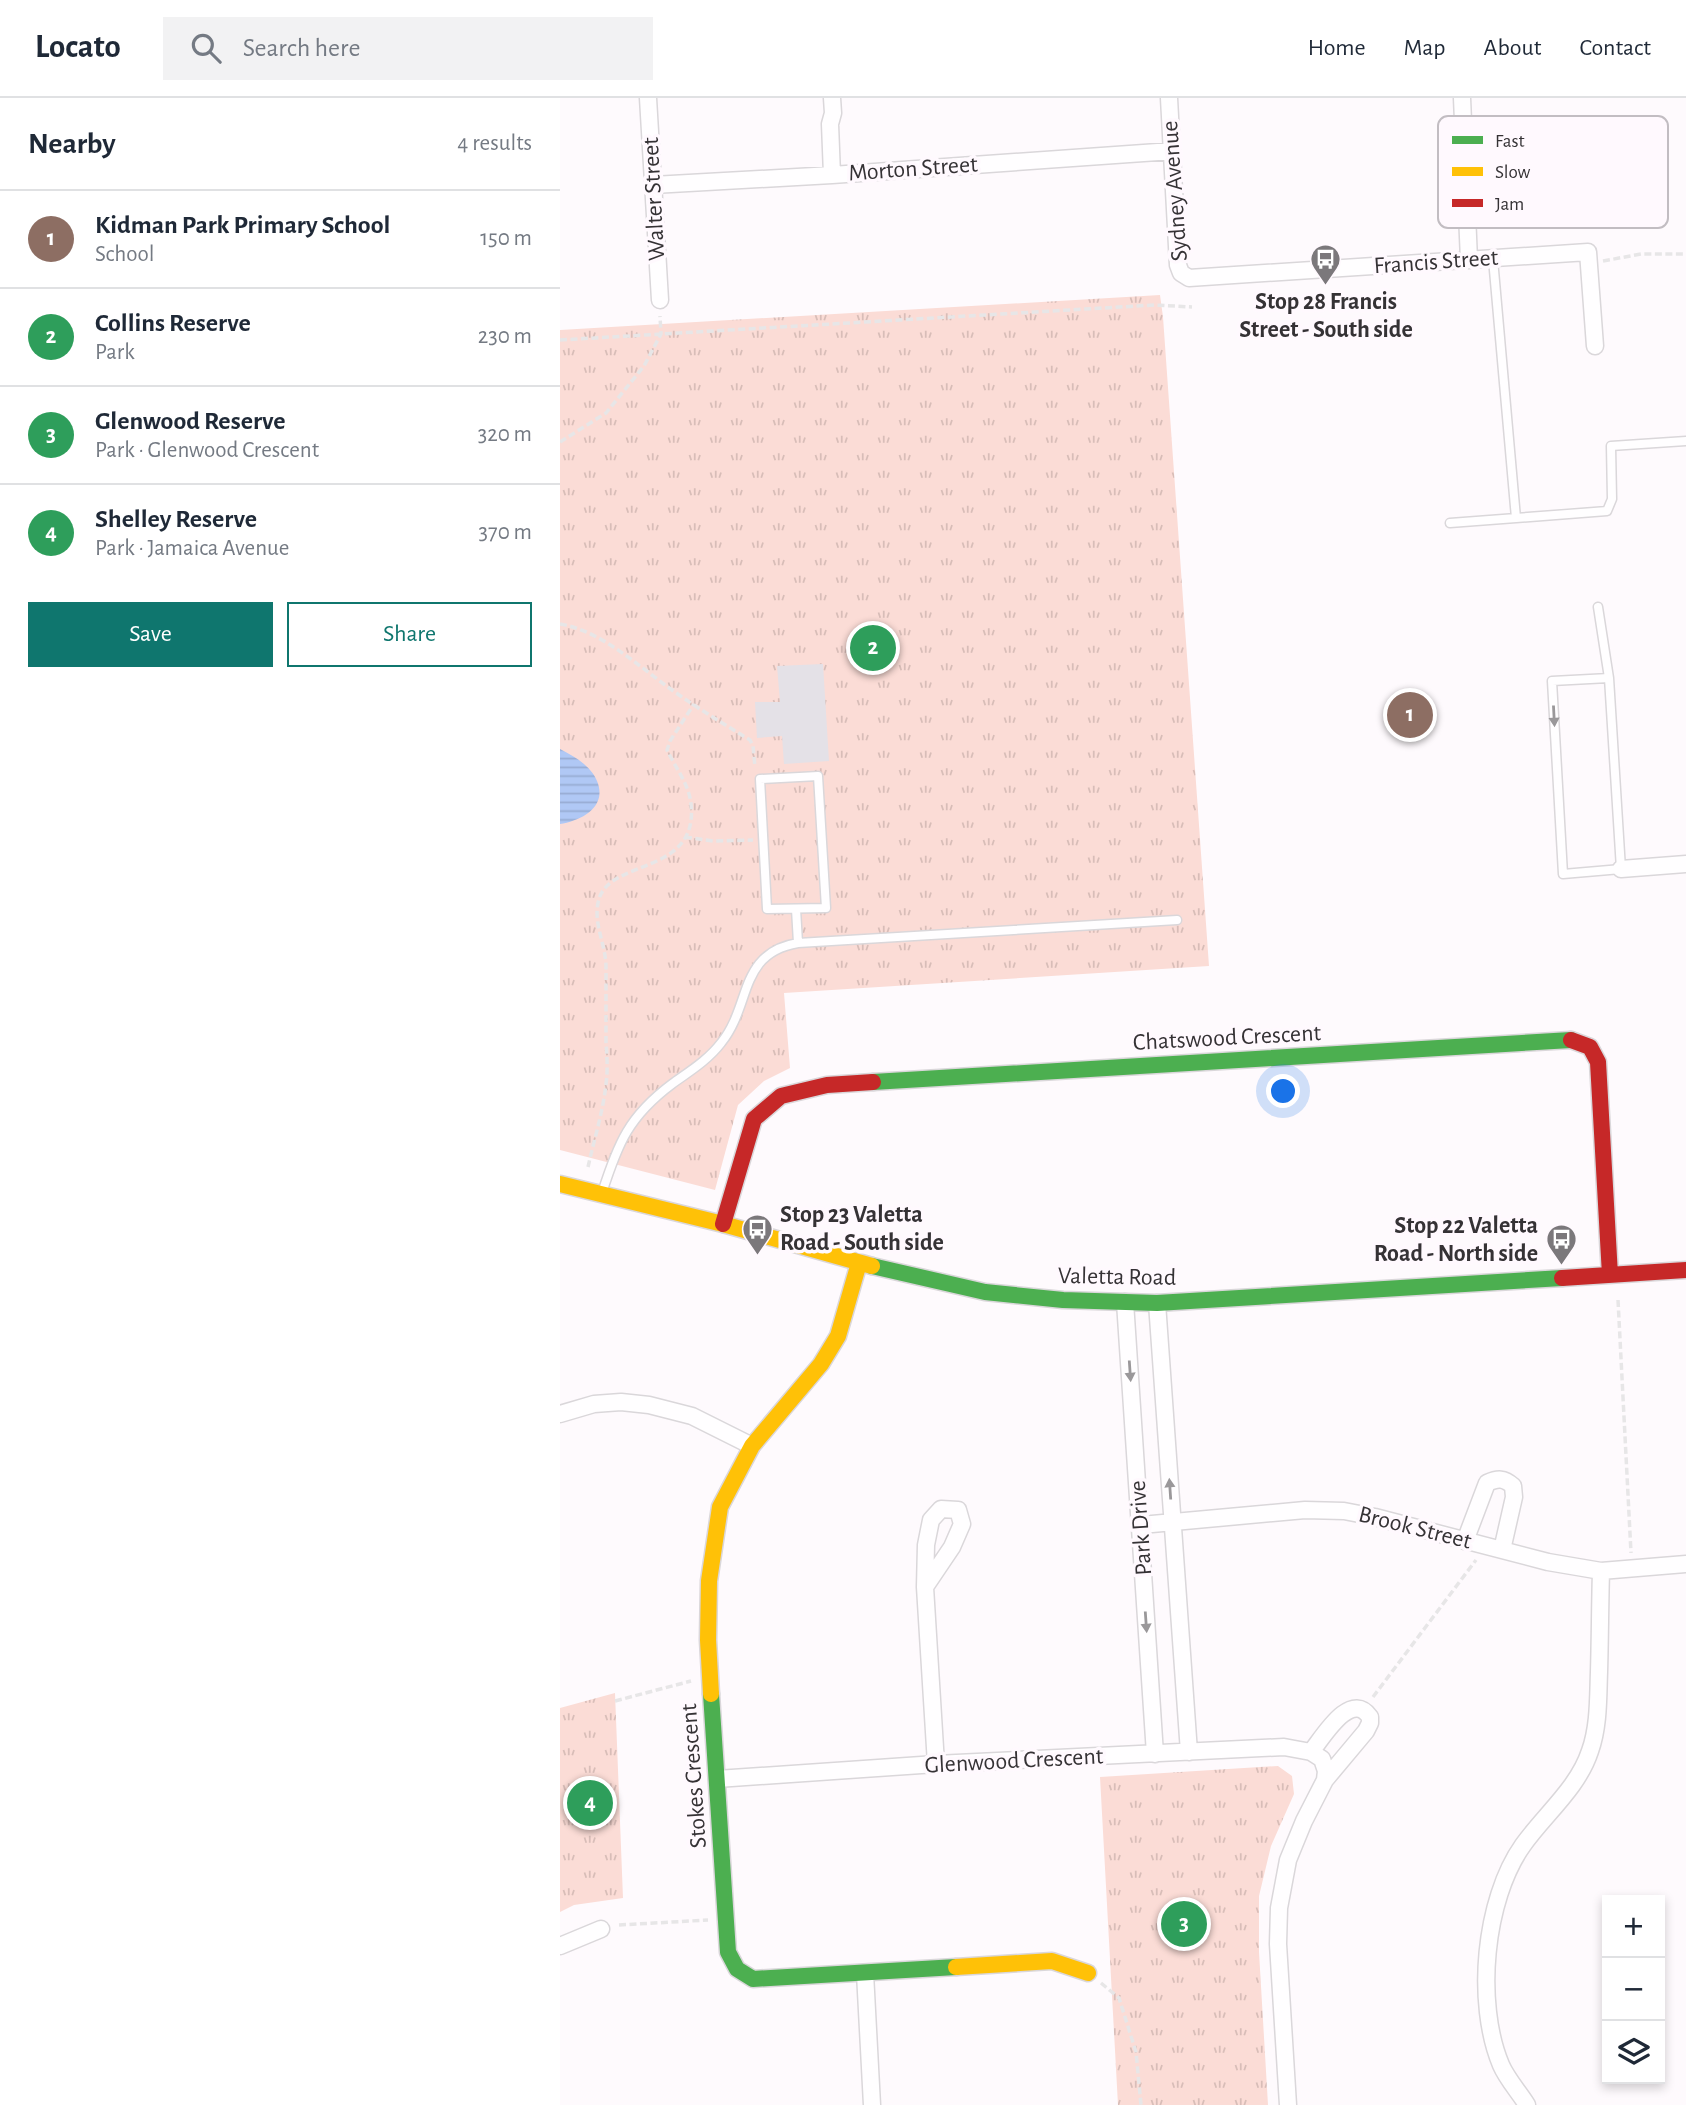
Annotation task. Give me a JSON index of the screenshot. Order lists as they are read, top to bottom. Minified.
{"streets":{"street":["Morton Street","Sydney Avenue","Walter Street","Francis Street","Chatswood Crescent","Valetta Road","Park Drive","Brook Street","Glenwood Crescent","Stokes Crescent"]},"crossings":[["Morton Street","Sydney Avenue"],["Morton Street","Walter Street"],["Sydney Avenue","Francis Street"],["Chatswood Crescent","Valetta Road"],["Valetta Road","Park Drive"],["Valetta Road","Stokes Crescent"],["Park Drive","Brook Street"],["Park Drive","Glenwood Crescent"],["Glenwood Crescent","Stokes Crescent"]],"places":{"bus stop":["Stop 28 Francis Street - South side","Stop 23 Valetta Road - South side","Stop 22 Valetta Road - North side"]},"legend":["Fast","Slow","Jam"],"page":{"header":"Locato","search":"Search here","nav":["Home","Map","About","Contact"],"heading":["Nearby","4 results"],"list":[{"mark":"1","name":"Kidman Park Primary School","note":"School","value":"150 m"},{"mark":"2","name":"Collins Reserve","note":"Park","value":"230 m"},{"mark":"3","name":"Glenwood Reserve","note":"Park · Glenwood Crescent","value":"320 m"},{"mark":"4","name":"Shelley Reserve","note":"Park · Jamaica Avenue","value":"370 m"}],"buttons":["Save","Share"],"pins":["2","1","4","3"],"map_buttons":["+","−"]}}
